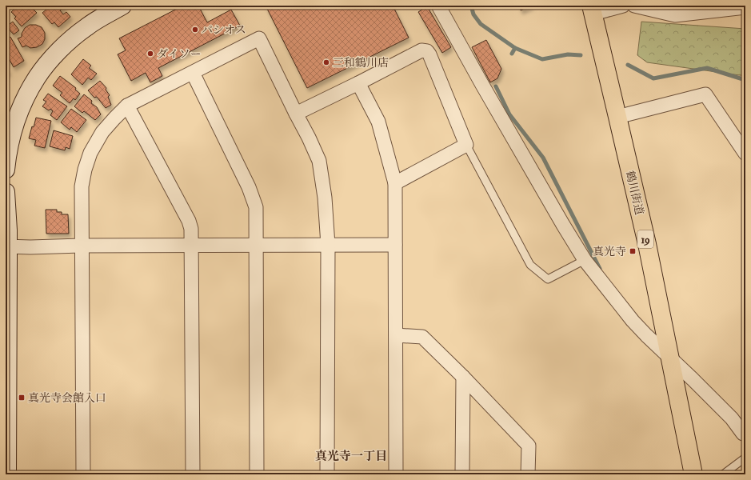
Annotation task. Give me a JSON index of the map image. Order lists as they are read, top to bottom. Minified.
{"streets":{"main road":["鶴川街道","19"]},"districts":["真光寺一丁目"],"places":{"other":["パシオス","ダイソー","三和鶴川店"],"transit":["真光寺","真光寺会館入口"]}}
